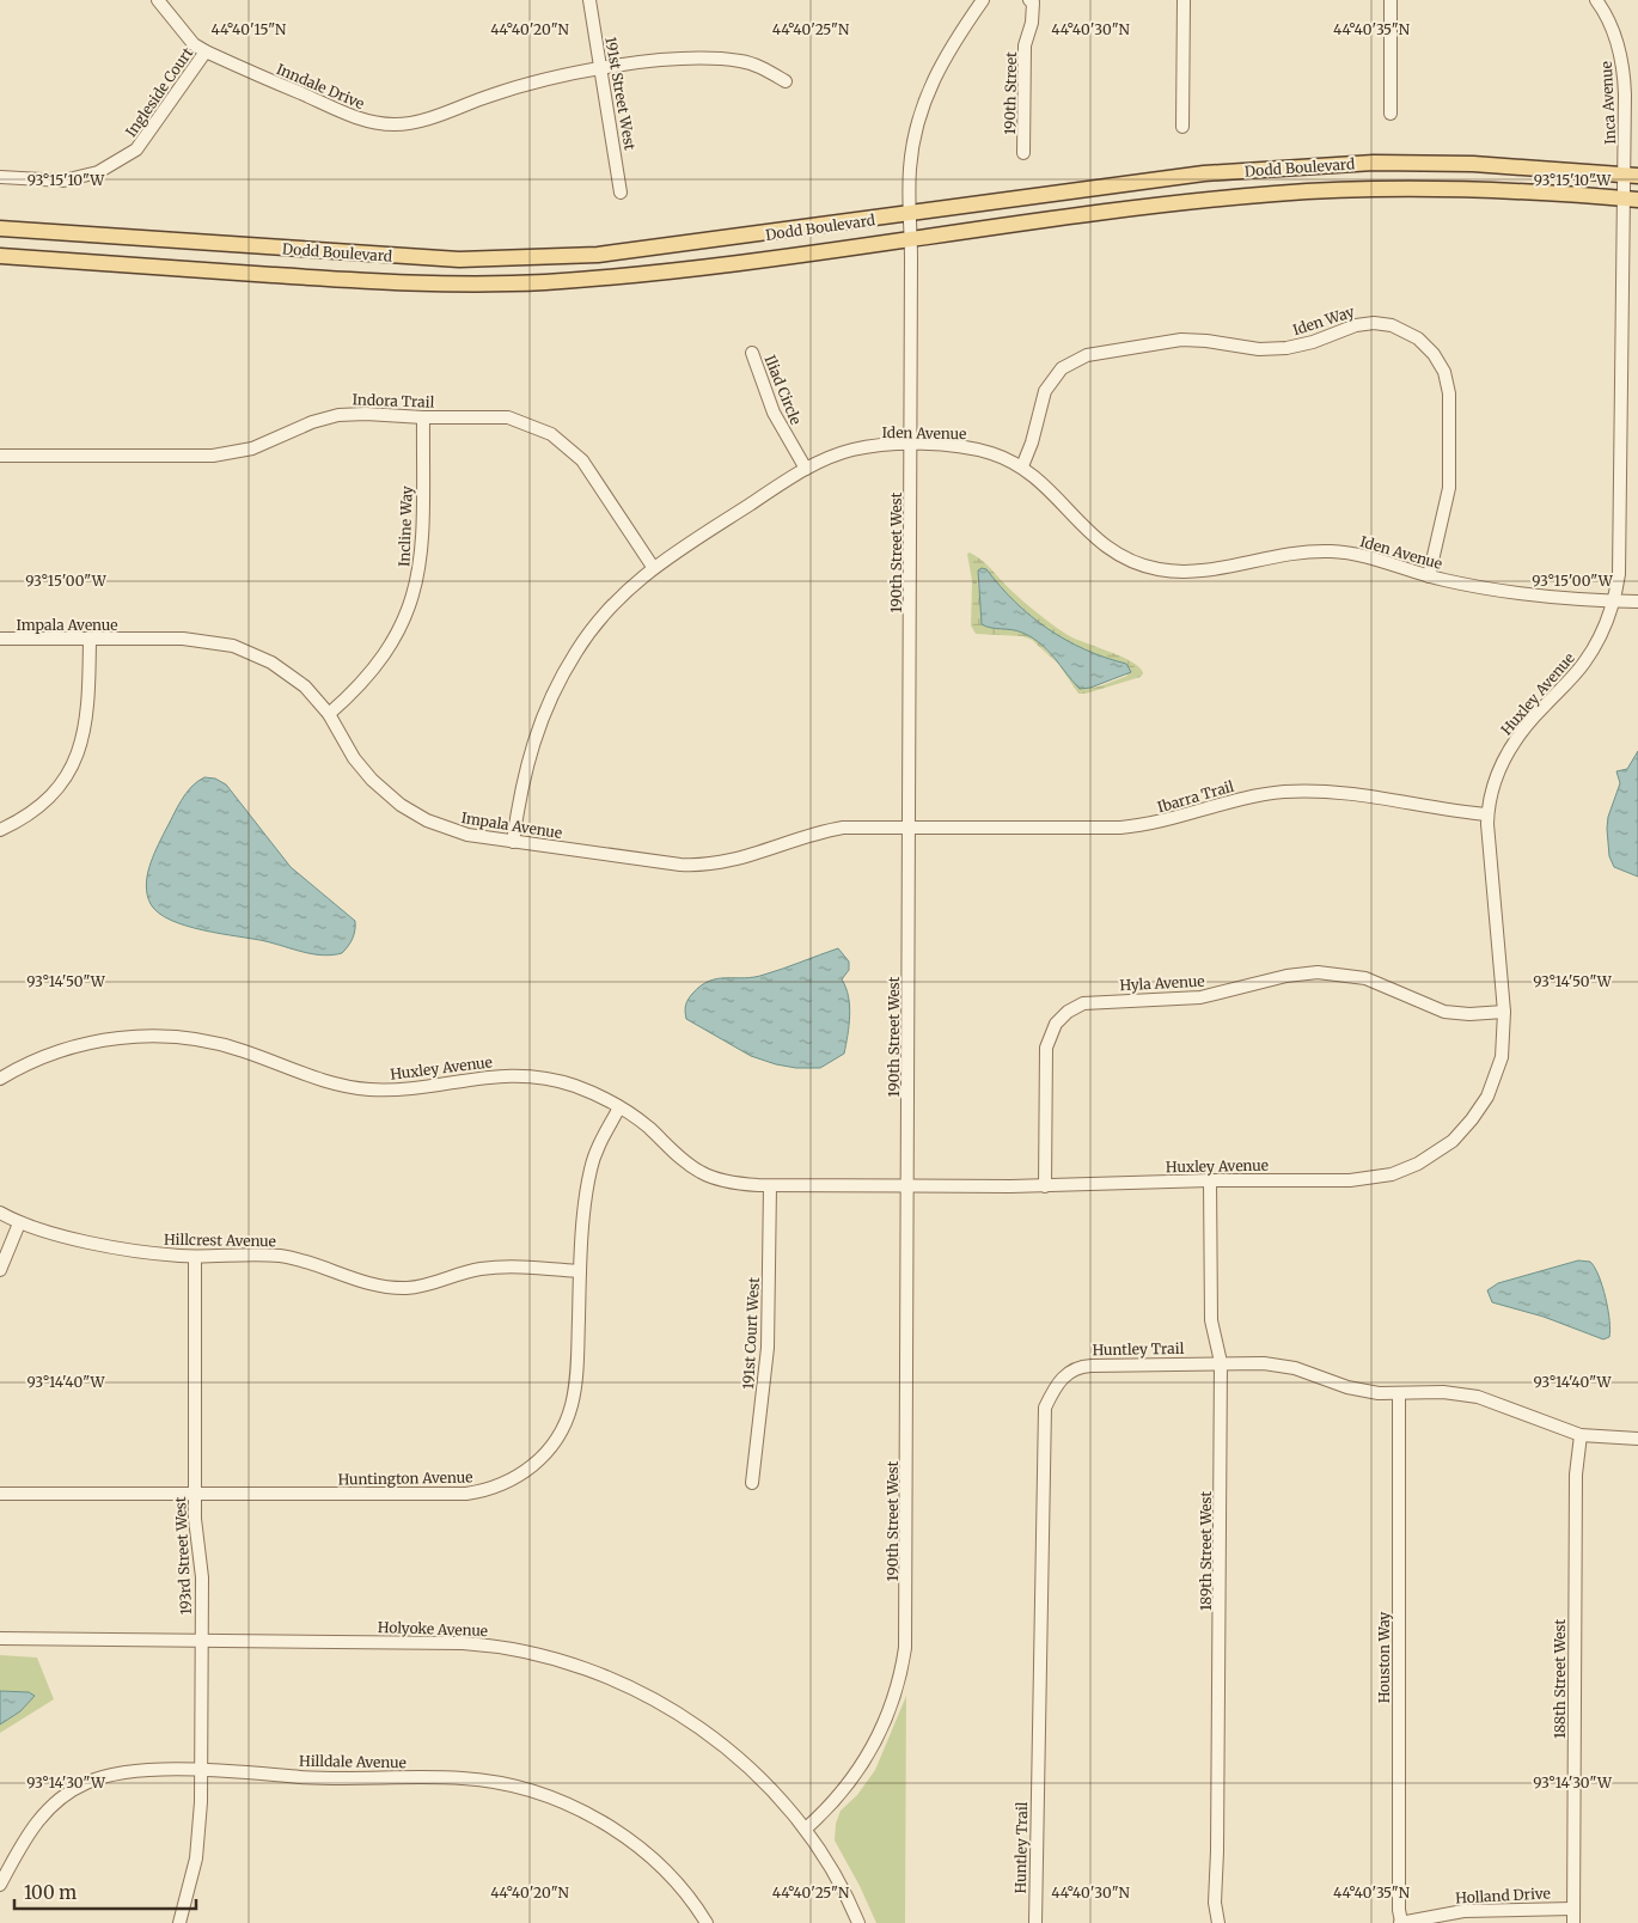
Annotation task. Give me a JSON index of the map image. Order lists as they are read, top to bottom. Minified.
{"streets":{"main road":["Dodd Boulevard"],"street":["Inndale Drive","Ingleside Court","191st Street West","190th Street","Inca Avenue","Iden Way","Iliad Circle","Indora Trail","Iden Avenue","Incline Way","190th Street West","Impala Avenue","Huxley Avenue","Ibarra Trail","Hyla Avenue","Hillcrest Avenue","191st Court West","Huntley Trail","Huntington Avenue","189th Street West","193rd Street West","Holyoke Avenue","Houston Way","188th Street West","Hilldale Avenue","Holland Drive"]},"crossings":[["Inndale Drive","Ingleside Court"],["Inndale Drive","191st Street West"],["Inca Avenue","Dodd Boulevard"],["Inca Avenue","Huxley Avenue"],["Dodd Boulevard","190th Street West"],["Dodd Boulevard","Huxley Avenue"],["Iden Way","Iden Avenue"],["Iliad Circle","Iden Avenue"],["Indora Trail","Iden Avenue"],["Indora Trail","Incline Way"],["Iden Avenue","190th Street West"],["Iden Avenue","Impala Avenue"],["Iden Avenue","Huxley Avenue"],["Incline Way","Impala Avenue"],["190th Street West","Impala Avenue"],["190th Street West","Huxley Avenue"],["190th Street West","Ibarra Trail"],["190th Street West","Holyoke Avenue"],["Impala Avenue","Ibarra Trail"],["Huxley Avenue","Ibarra Trail"],["Huxley Avenue","Hyla Avenue"],["Huxley Avenue","191st Court West"],["Huxley Avenue","Huntington Avenue"],["Huxley Avenue","189th Street West"],["Hillcrest Avenue","Huntington Avenue"],["Hillcrest Avenue","193rd Street West"],["Huntley Trail","189th Street West"],["Huntley Trail","Houston Way"],["Huntley Trail","188th Street West"],["Huntington Avenue","193rd Street West"],["193rd Street West","Holyoke Avenue"],["193rd Street West","Hilldale Avenue"],["Houston Way","Holland Drive"],["188th Street West","Holland Drive"]],"scale_bar":"100 m","coordinates":["44°40'15\"N","44°40'20\"N","44°40'25\"N","44°40'30\"N","44°40'35\"N","93°15'10\"W","93°15'00\"W","93°14'50\"W","93°14'40\"W","93°14'30\"W"]}
